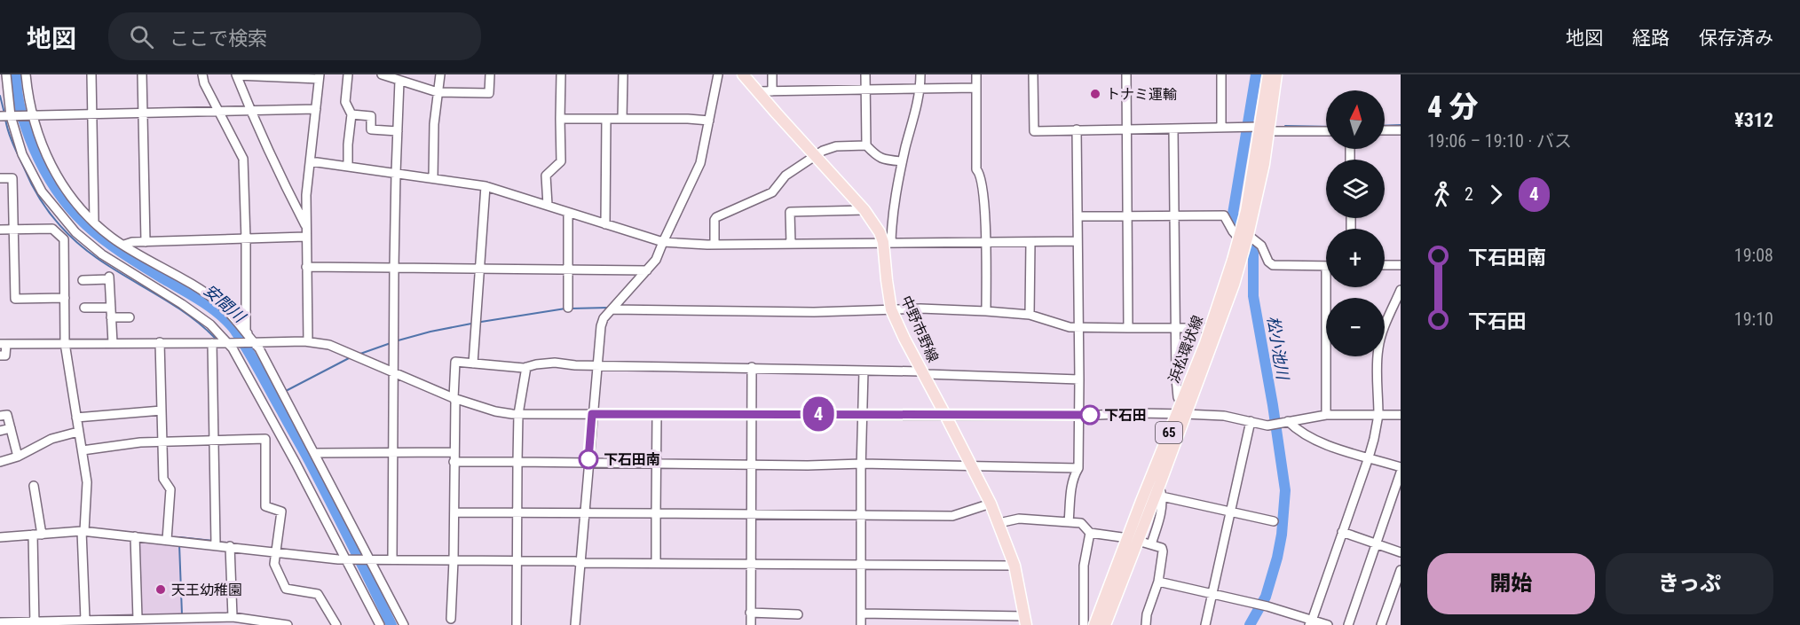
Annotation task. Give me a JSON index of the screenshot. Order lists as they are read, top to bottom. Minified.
{"streets":{"main road":["中野市野線","浜松環状線","65"]},"water":["安間川","松小池川"],"places":["トナミ運輸","下石田","下石田南","天王幼稚園"],"lines":["bus line 4"],"north":"top","page":{"header":"地図","search":"ここで検索","nav":["地図","経路","保存済み"],"on_map":"4","heading":["4 分","19:06 – 19:10 · バス","¥312"],"map_buttons":["+","−"],"legs":["2","4"],"list":[{"name":"下石田南","value":"19:08"},{"name":"下石田","value":"19:10"}],"buttons":["開始","きっぷ"]}}
